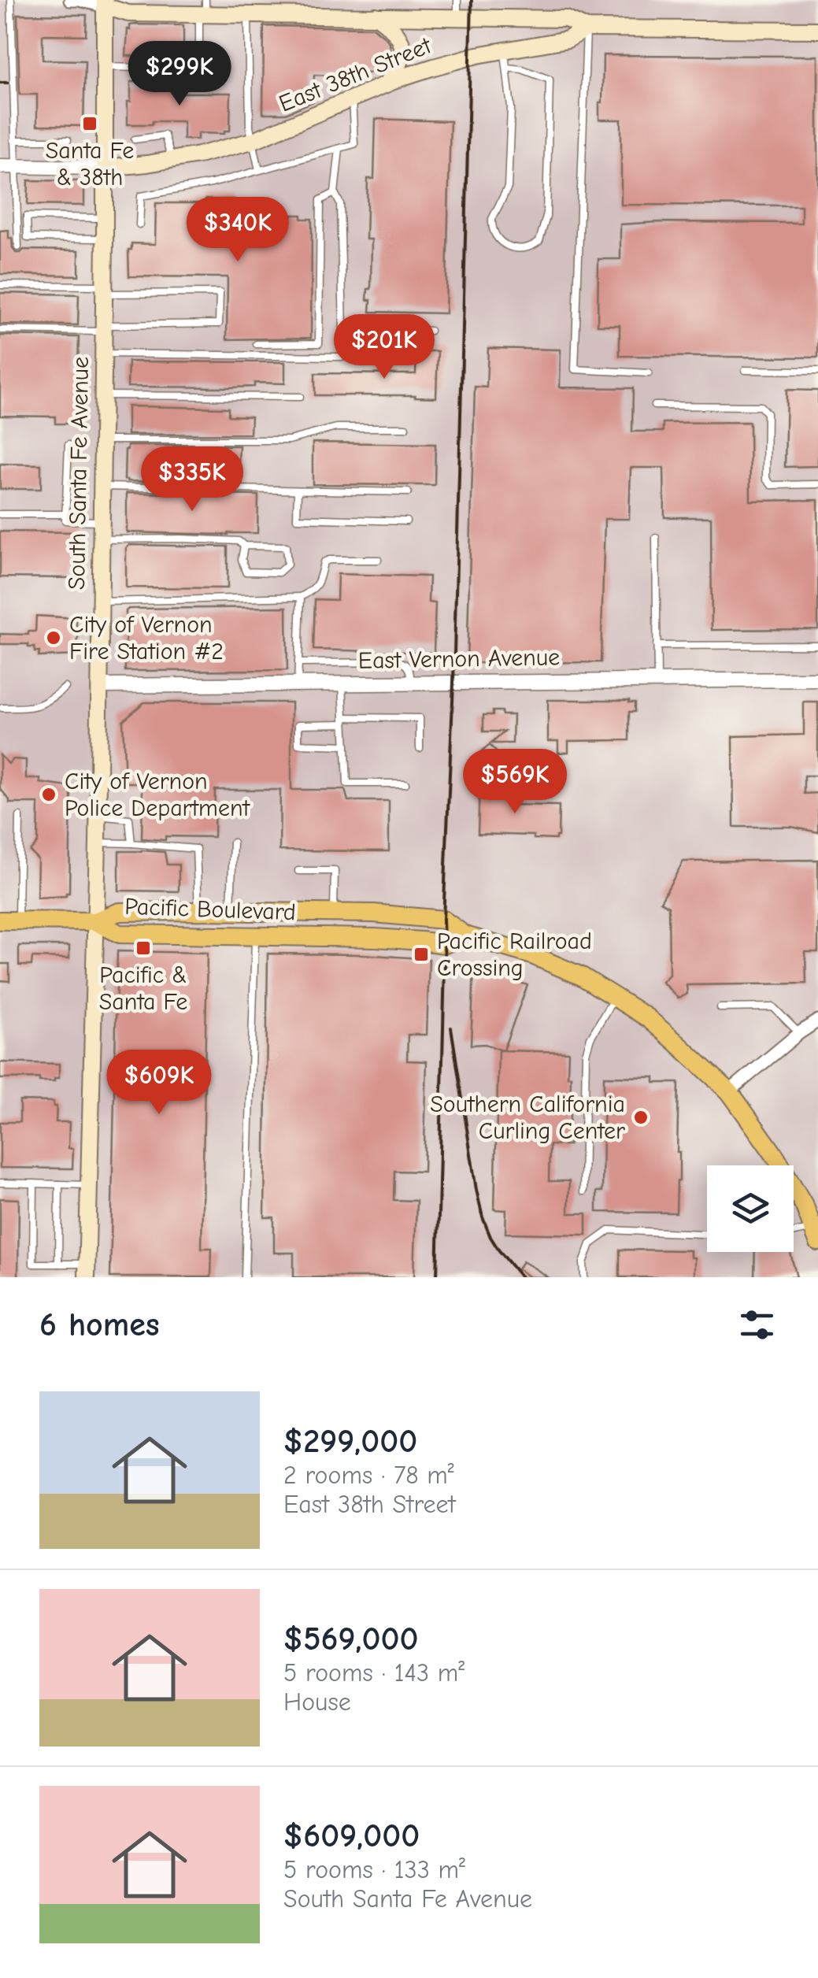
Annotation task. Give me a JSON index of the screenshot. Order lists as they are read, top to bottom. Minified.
{"streets":{"main road":["East 38th Street","South Santa Fe Avenue","Pacific Boulevard"],"street":["East Vernon Avenue"]},"crossings":[["East 38th Street","South Santa Fe Avenue"],["South Santa Fe Avenue","East Vernon Avenue"],["South Santa Fe Avenue","Pacific Boulevard"]],"places":{"transit":["Santa Fe & 38th","Pacific & Santa Fe","Pacific Railroad Crossing"],"other":["City of Vernon Fire Station #2","City of Vernon Police Department","Southern California Curling Center"]},"page":{"price":["$299K","$340K","$201K","$335K","$569K","$609K"],"heading":"6 homes","list":[{"name":"$299,000","note":"2 rooms · 78 m² · East 38th Street"},{"name":"$569,000","note":"5 rooms · 143 m² · House"},{"name":"$609,000","note":"5 rooms · 133 m² · South Santa Fe Avenue"}]}}
